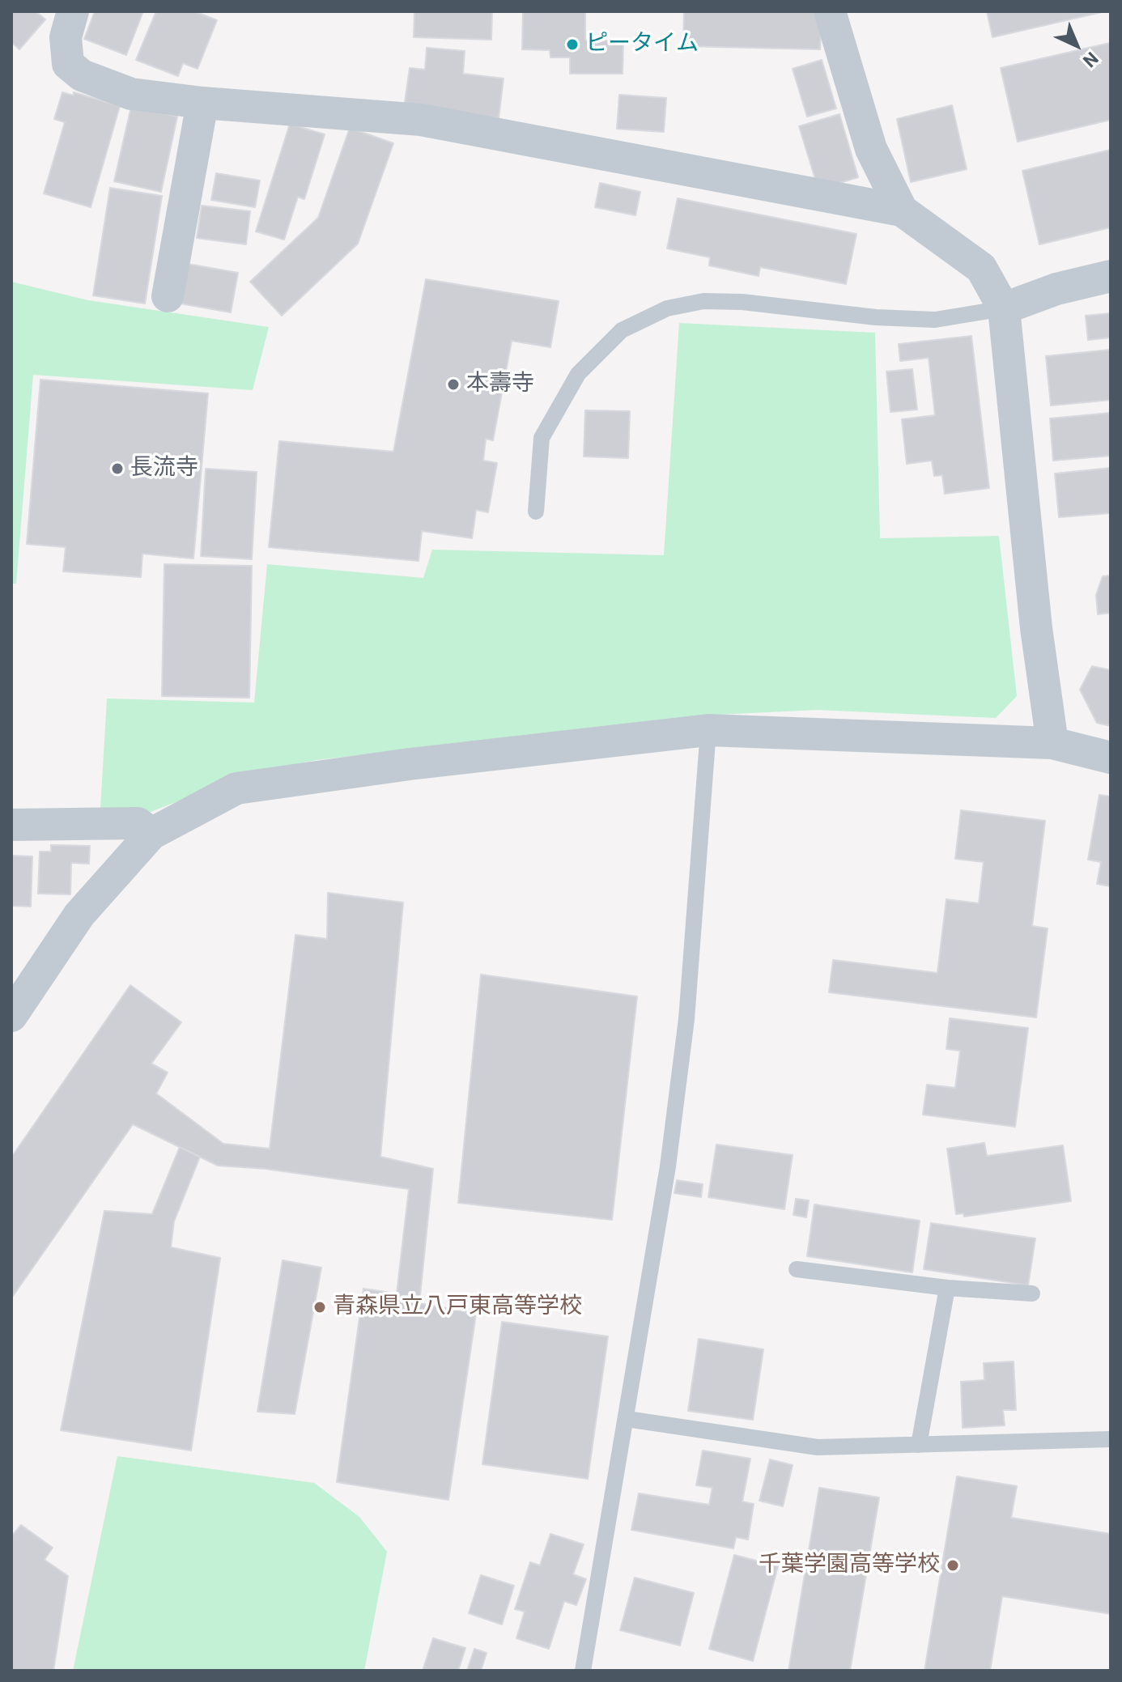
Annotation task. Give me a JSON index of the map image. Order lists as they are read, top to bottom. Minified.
{"places":["ピータイム","本壽寺","長流寺","青森県立八戸東高等学校","千葉学園高等学校"],"north":"bottom right"}
